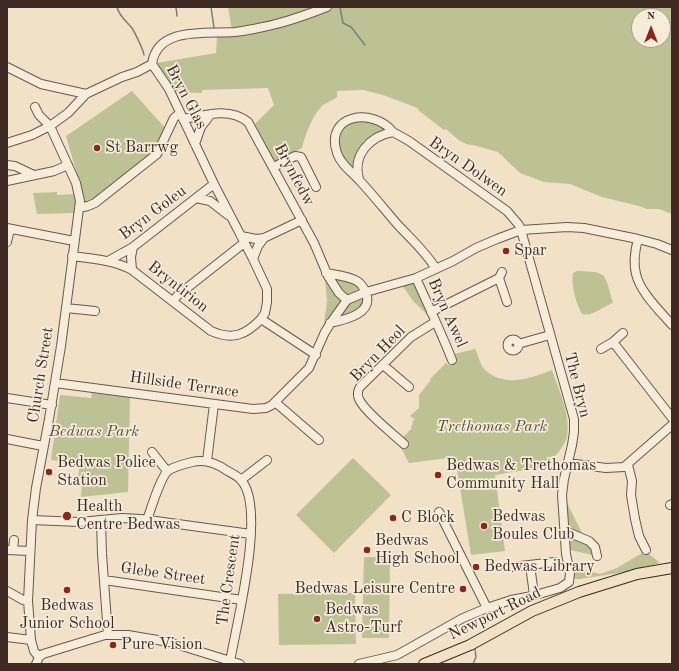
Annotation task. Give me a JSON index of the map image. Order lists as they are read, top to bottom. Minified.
{"streets":{"main road":["Newport Road"],"street":["Bryn Glas","Bryn Dolwen","Brynfedw","Bryn Goleu","Bryntirion","Bryn Awel","Bryn Heol","Church Street","Hillside Terrace","The Bryn","Glebe Street","The Crescent"]},"crossings":[["Bryn Glas","Brynfedw"],["Bryn Glas","Bryn Goleu"],["Bryn Glas","Bryntirion"],["Bryn Dolwen","The Bryn"],["Bryn Goleu","Bryntirion"],["Bryntirion","Church Street"],["Bryn Awel","Bryn Heol"],["Church Street","Hillside Terrace"],["The Bryn","Newport Road"],["Glebe Street","The Crescent"]],"parks":["Trethomas Park","Bedwas Park"],"places":["St Barrwg","Spar","Bedwas Police Station","Bedwas & Trethomas Community Hall","Health Centre Bedwas","C Block","Bedwas Boules Club","Bedwas High School","Bedwas Library","Bedwas Leisure Centre","Bedwas Junior School","Bedwas Astro-Turf","Pure Vision"],"north":"top"}
